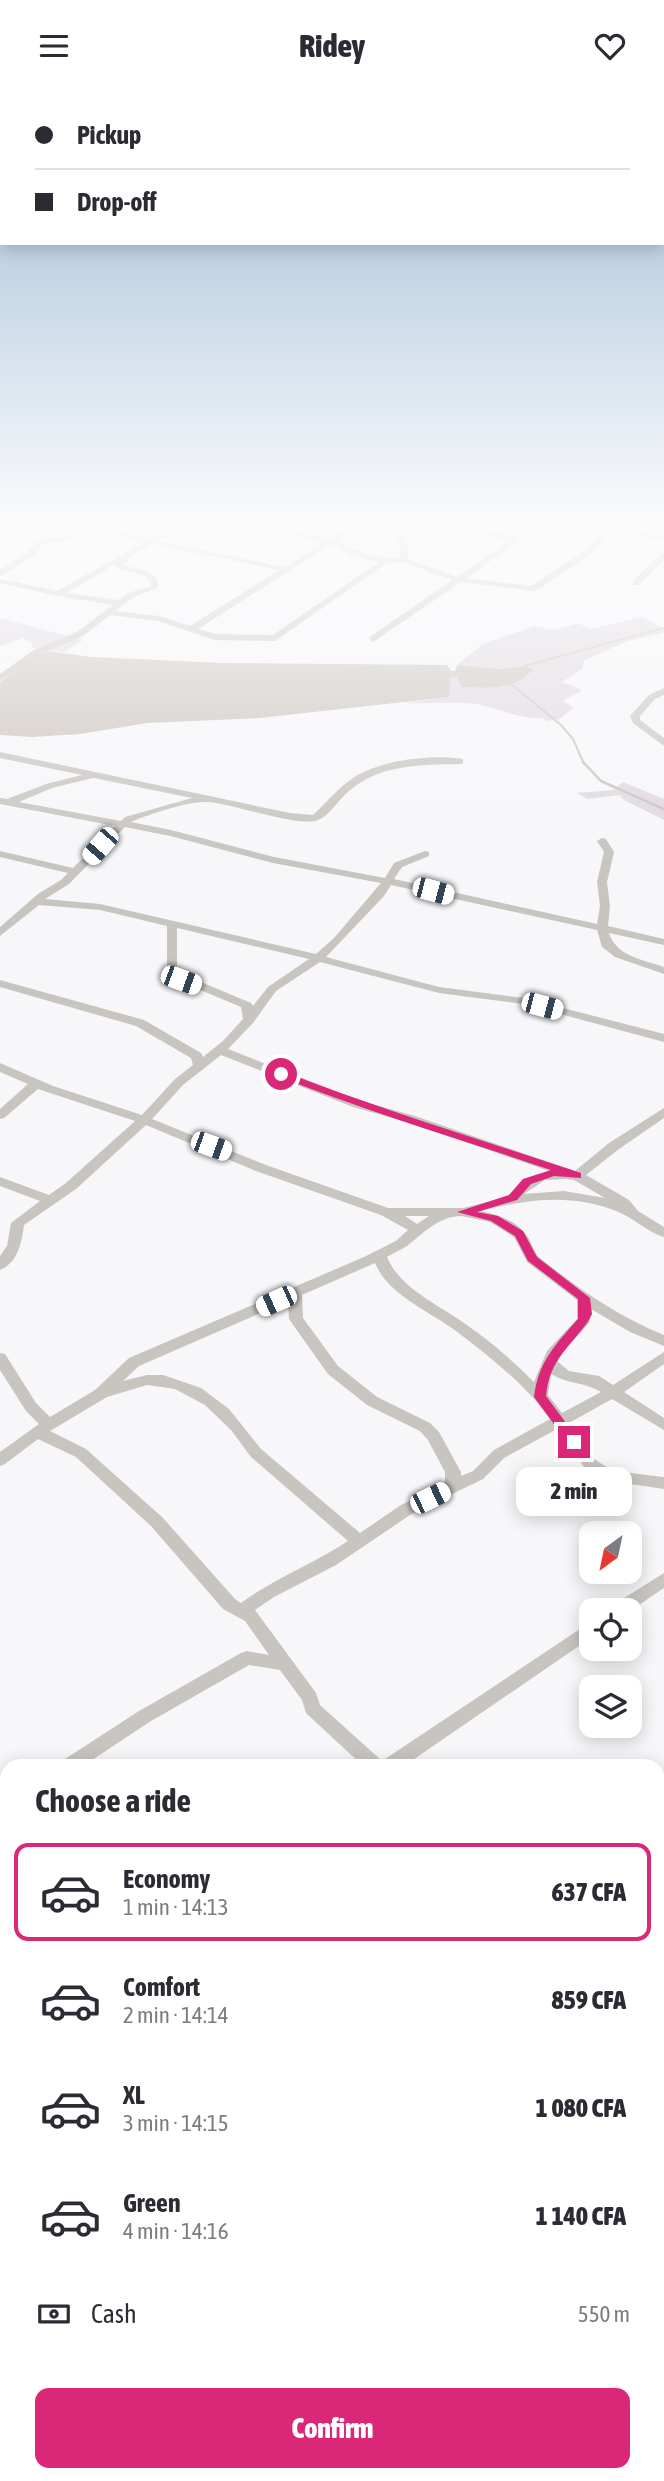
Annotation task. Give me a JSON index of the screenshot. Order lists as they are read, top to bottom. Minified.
{"north":"bottom left","page":{"header":"Ridey","banner":["Pickup","Drop-off"],"bubble":"2 min","heading":"Choose a ride","list":[{"name":"Economy","note":"1 min · 14:13","value":"637 CFA"},{"name":"Comfort","note":"2 min · 14:14","value":"859 CFA"},{"name":"XL","note":"3 min · 14:15","value":"1 080 CFA"},{"name":"Green","note":"4 min · 14:16","value":"1 140 CFA"}],"pay":["Cash","550 m"],"buttons":"Confirm"}}
